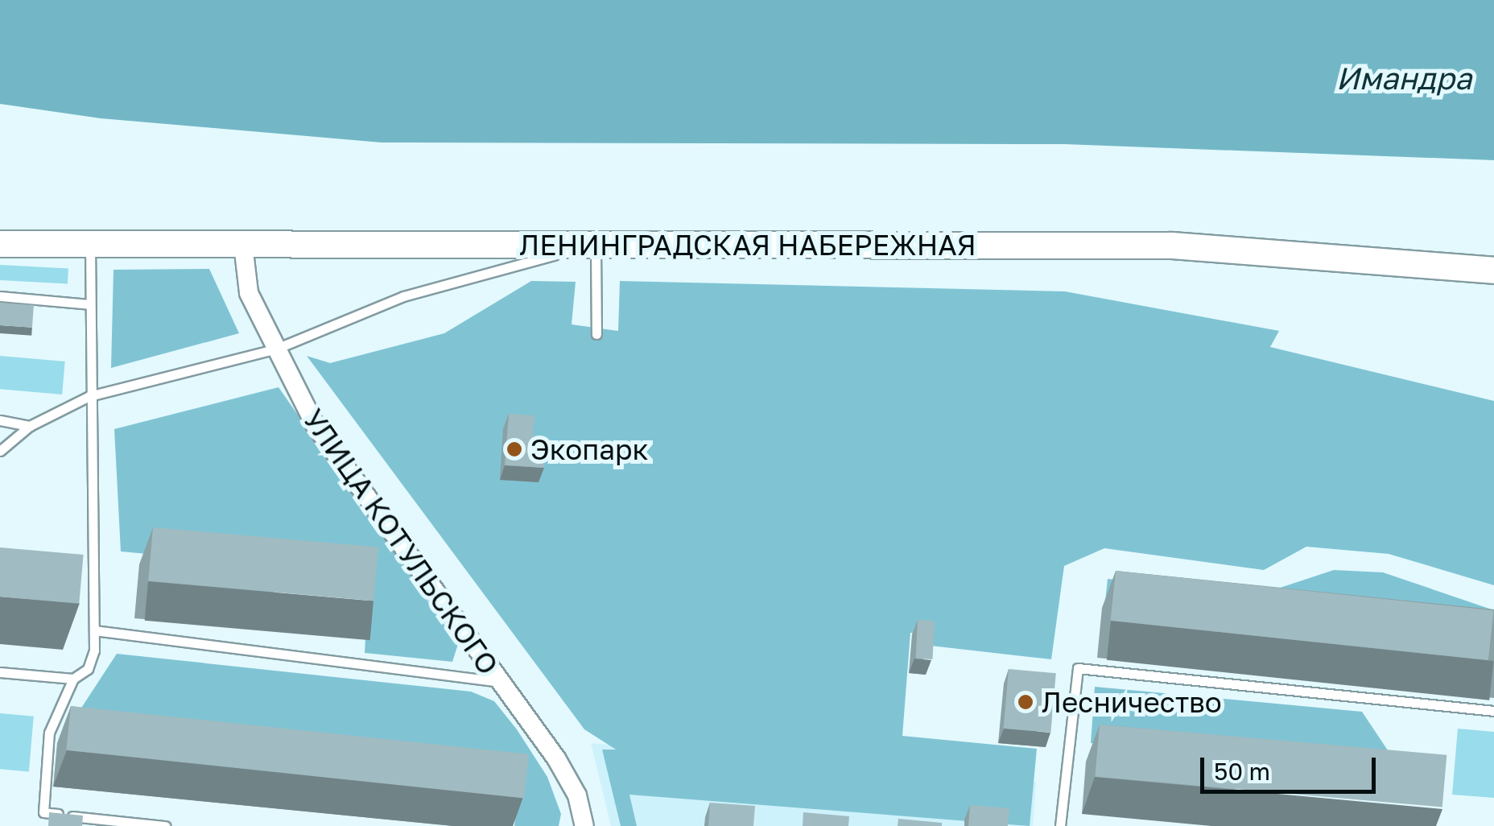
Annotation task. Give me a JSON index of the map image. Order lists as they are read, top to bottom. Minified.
{"streets":{"main road":["ЛЕНИНГРАДСКАЯ НАБЕРЕЖНАЯ"],"street":["УЛИЦА КОТУЛЬСКОГО"]},"crossings":[["ЛЕНИНГРАДСКАЯ НАБЕРЕЖНАЯ","УЛИЦА КОТУЛЬСКОГО"]],"water":["Имандра"],"places":["Экопарк","Лесничество"],"scale_bar":"50 m"}
